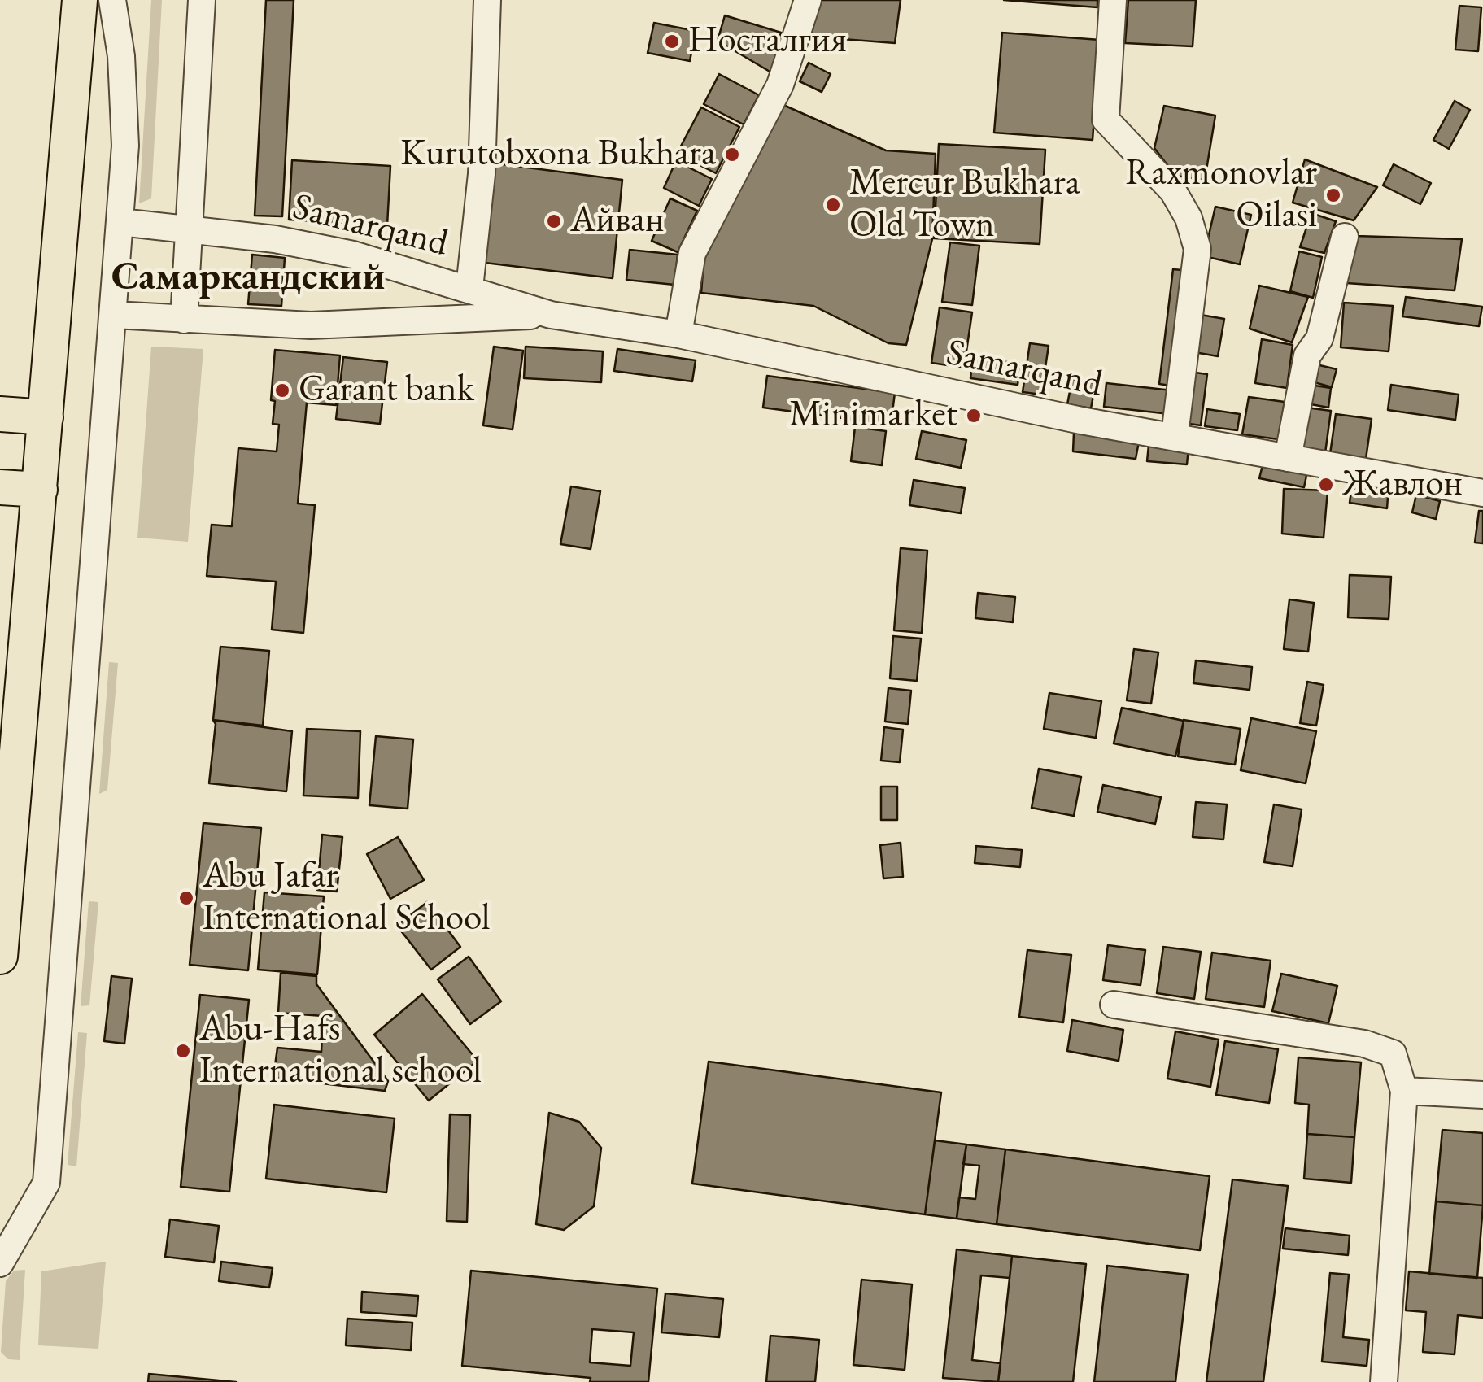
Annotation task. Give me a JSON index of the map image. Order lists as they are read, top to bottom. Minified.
{"streets":{"street":["Samarqand"]},"districts":["Самаркандский"],"places":["Носталгия","Kurutobxona Bukhara","Raxmonovlar Oilasi","Mercur Bukhara Old Town","Айван","Garant bank","Minimarket","Жавлон","Abu Jafar International School","Abu-Hafs International school"]}
